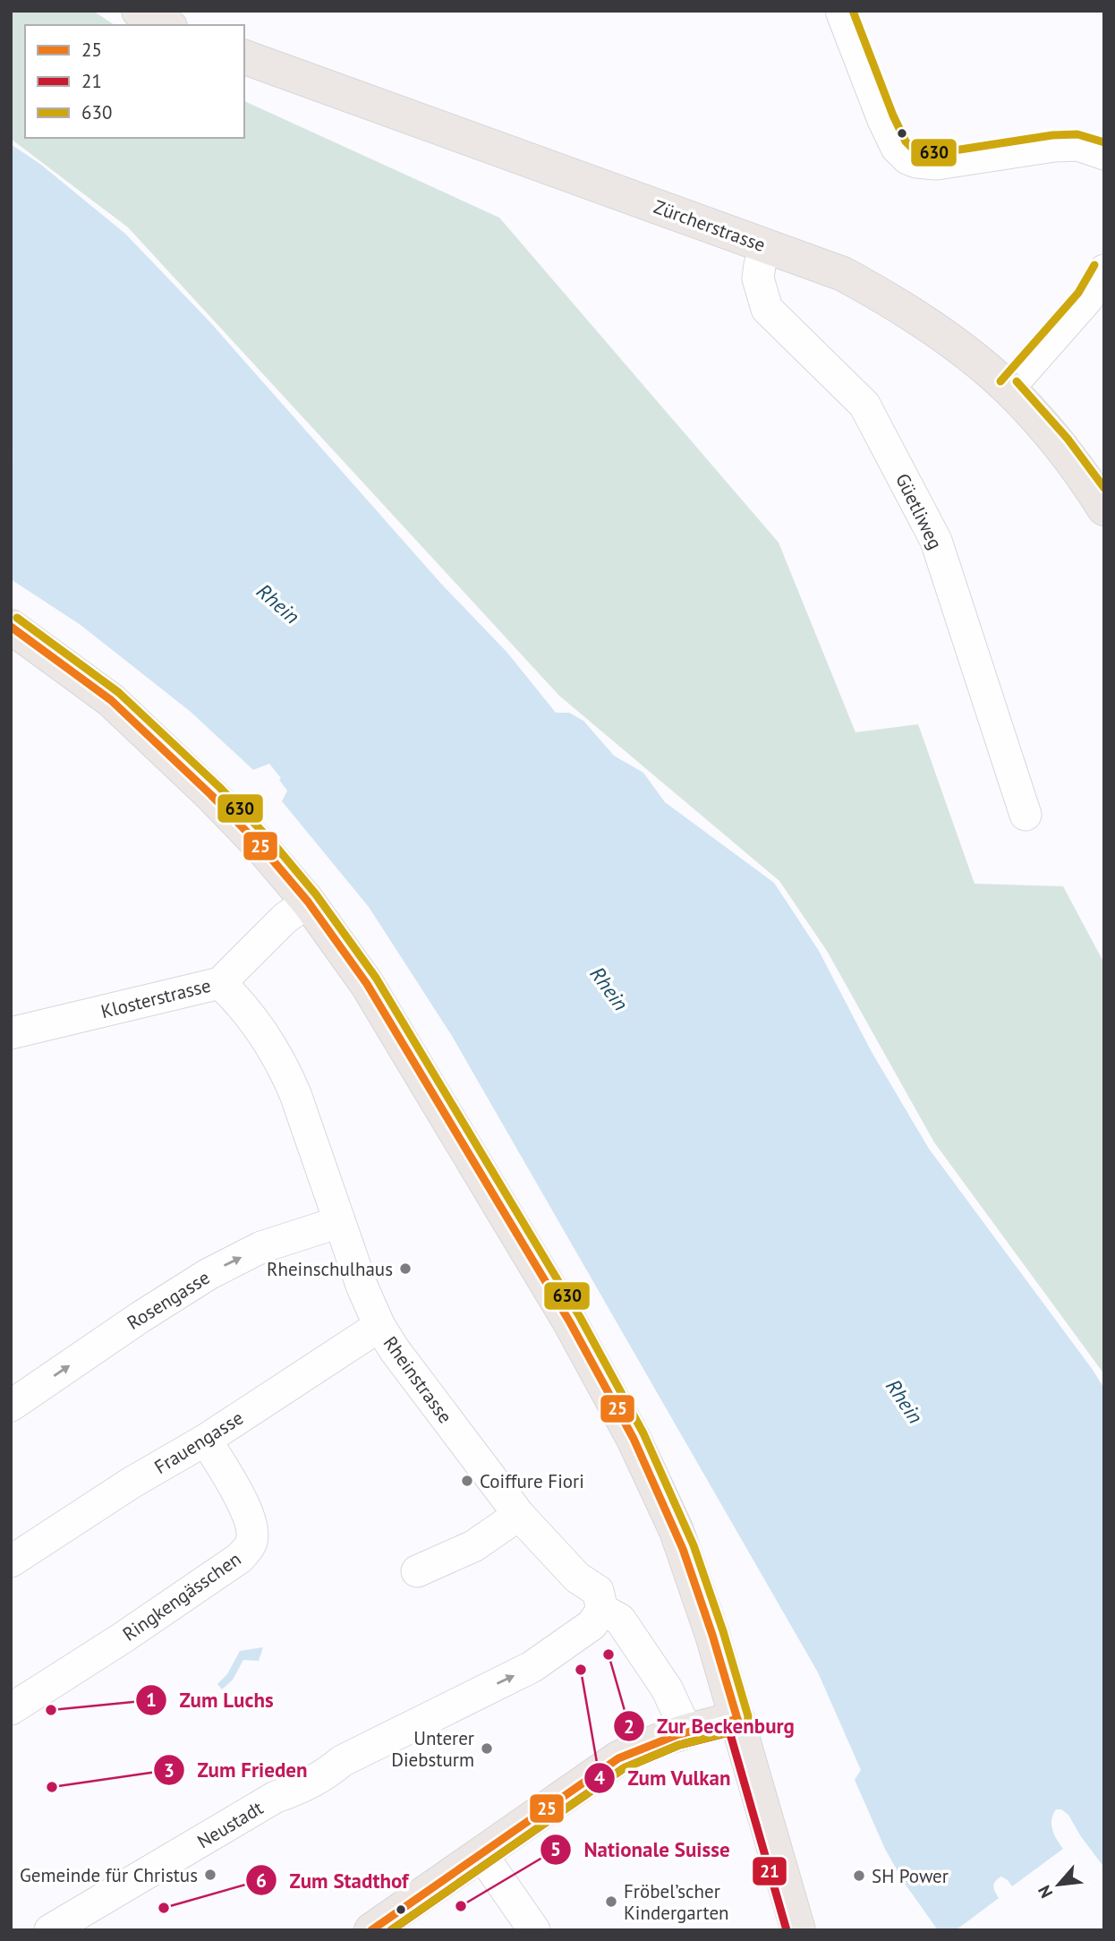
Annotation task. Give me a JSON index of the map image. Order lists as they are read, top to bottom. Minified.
{"streets":{"main road":["Zürcherstrasse"],"street":["Güetliweg","Klosterstrasse","Rosengasse","Rheinstrasse","Frauengasse","Ringkengässchen","Neustadt"]},"crossings":[["Zürcherstrasse","Güetliweg"],["Klosterstrasse","Rheinstrasse"],["Rosengasse","Rheinstrasse"],["Rheinstrasse","Frauengasse"],["Rheinstrasse","Neustadt"],["Frauengasse","Ringkengässchen"]],"one_way":["Rosengasse","Neustadt"],"water":["Rhein"],"places":["Rheinschulhaus","Coiffure Fiori","Zur Beckenburg","Zum Vulkan","Zum Luchs","Unterer Diebsturm","Zum Frieden","Gemeinde für Christus","SH Power","Fröbel’scher Kindergarten","Nationale Suisse","Zum Stadthof"],"lines":["transit line 630","transit line 25","transit line 21"],"legend":["25","21","630"],"north":"bottom left"}
